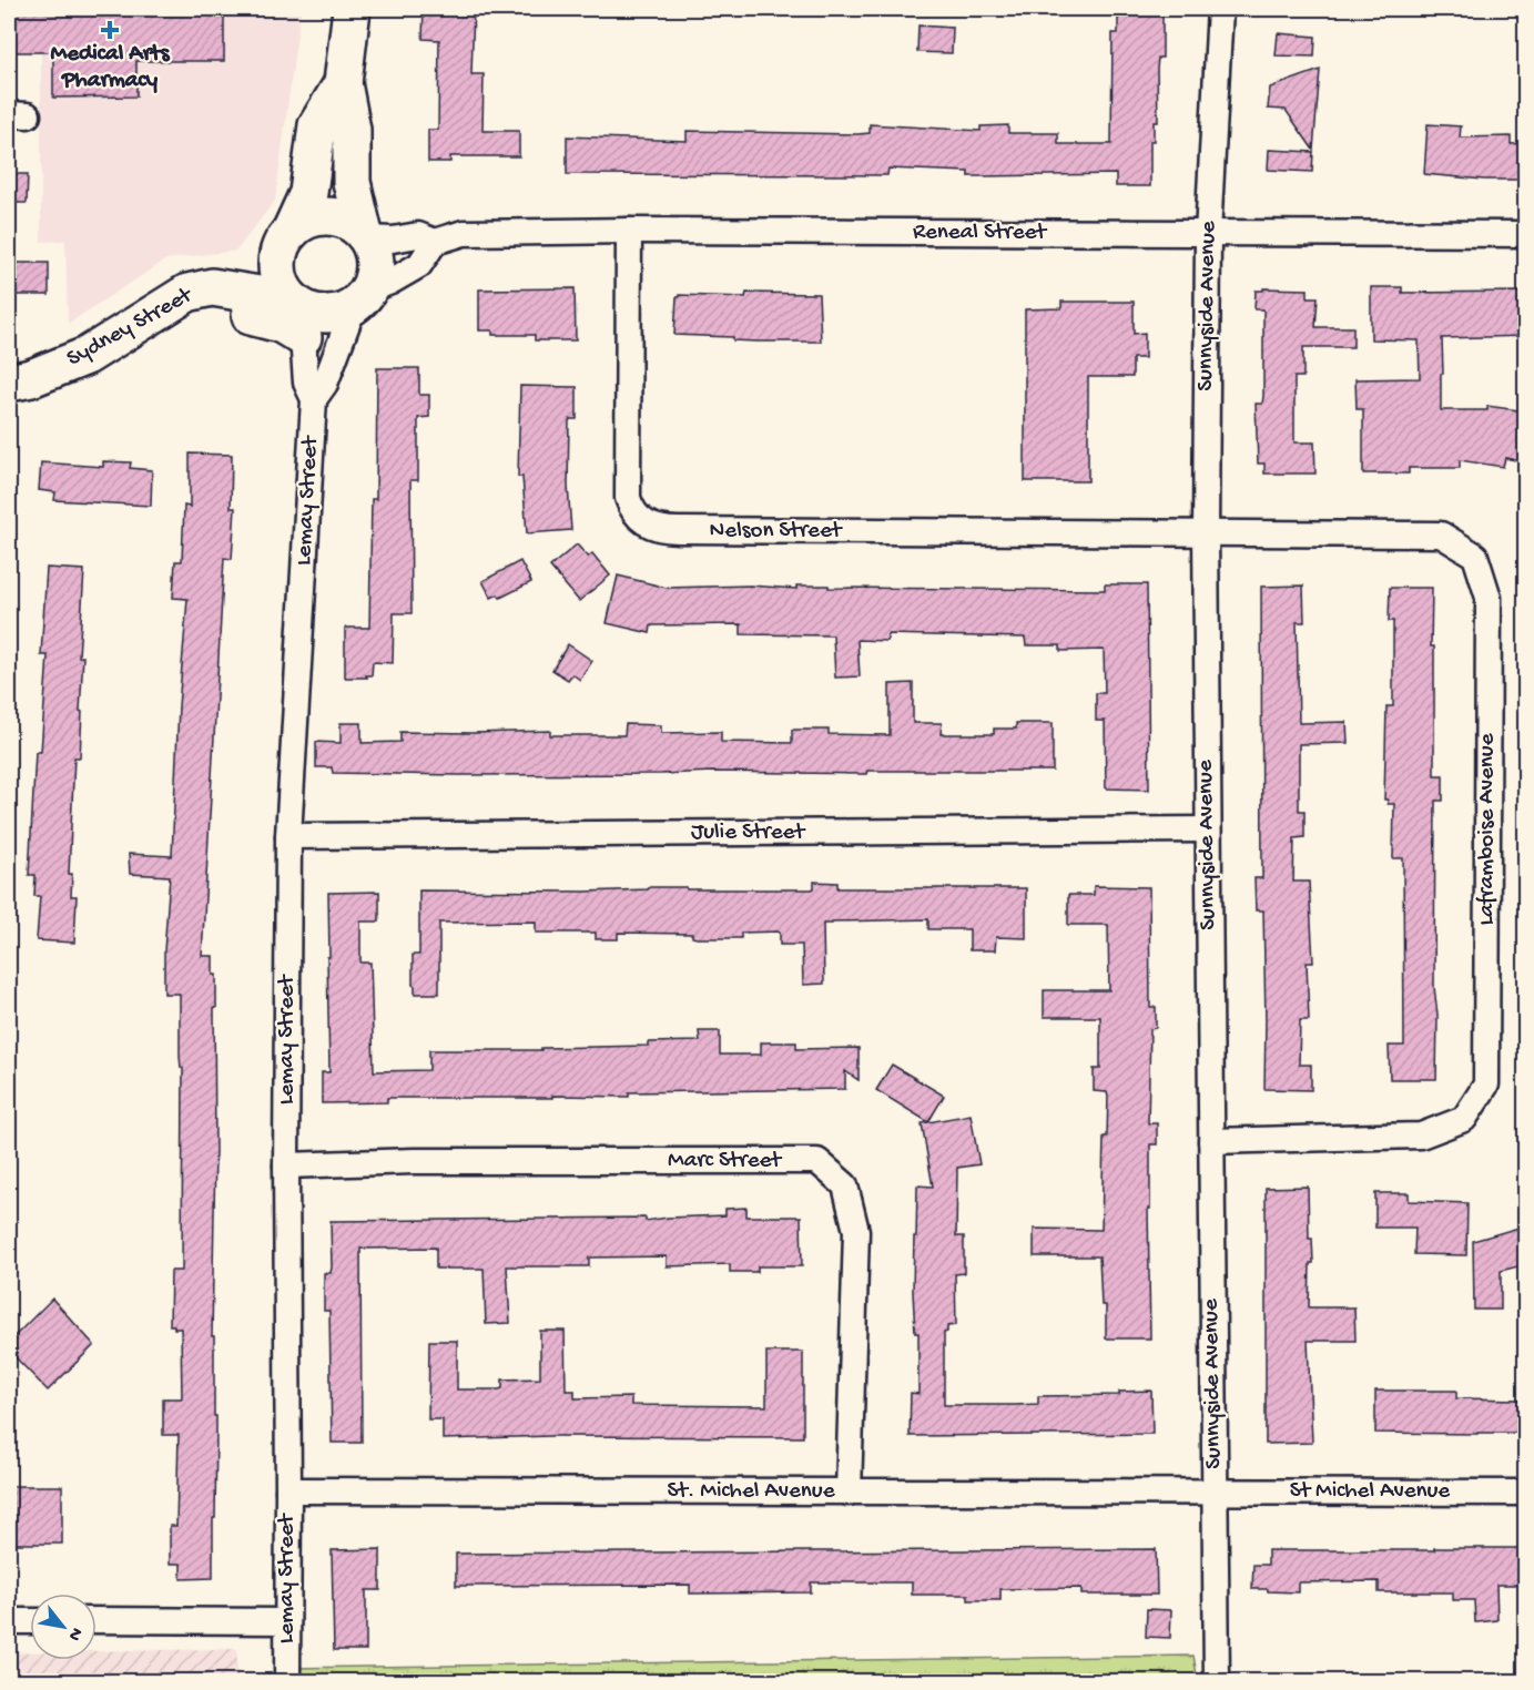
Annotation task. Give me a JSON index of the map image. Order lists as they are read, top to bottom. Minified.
{"streets":{"street":["Reneal Street","Sunnyside Avenue","Sydney Street","Lemay Street","Nelson Street","Laframboise Avenue","Julie Street","Marc Street","St. Michel Avenue","St Michel Avenue"]},"crossings":[["Reneal Street","Sunnyside Avenue"],["Reneal Street","Sydney Street"],["Reneal Street","Lemay Street"],["Reneal Street","Nelson Street"],["Sunnyside Avenue","Nelson Street"],["Sunnyside Avenue","Laframboise Avenue"],["Sunnyside Avenue","Julie Street"],["Sunnyside Avenue","St. Michel Avenue"],["Sunnyside Avenue","St Michel Avenue"],["Sydney Street","Lemay Street"],["Lemay Street","Julie Street"],["Lemay Street","Marc Street"],["Lemay Street","St. Michel Avenue"],["Nelson Street","Laframboise Avenue"],["Marc Street","St. Michel Avenue"],["St. Michel Avenue","St Michel Avenue"]],"places":{"health":["Medical Arts Pharmacy"]},"north":"bottom right"}
